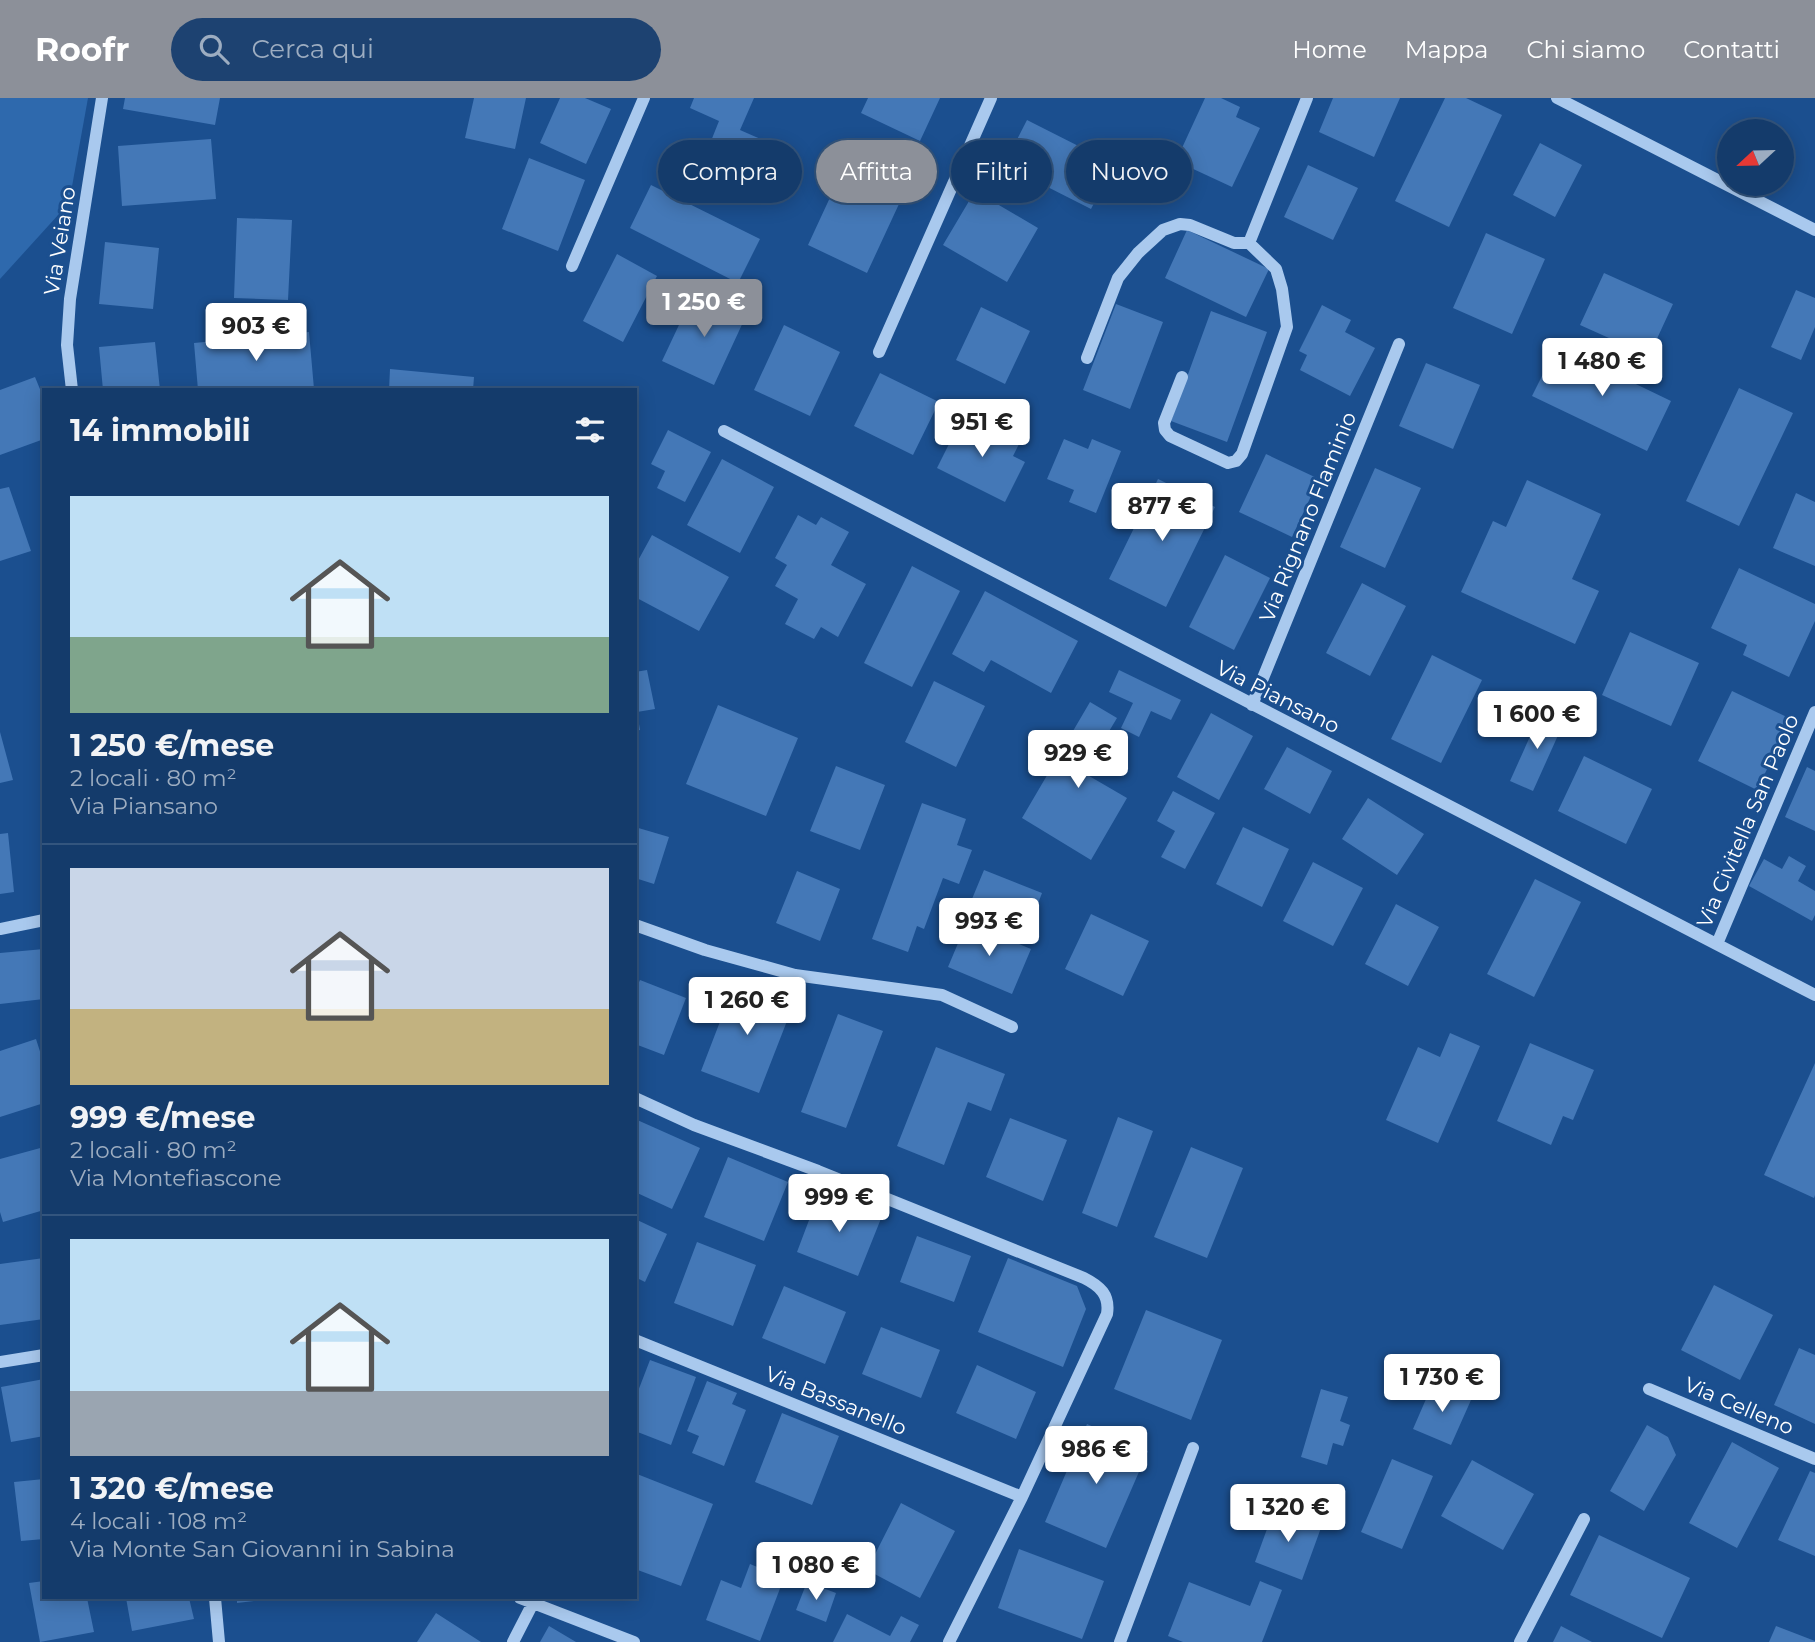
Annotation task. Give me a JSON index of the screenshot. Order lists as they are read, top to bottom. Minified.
{"streets":{"street":["Via Veiano","Via Rignano Flaminio","Via Piansano","Via Civitella San Paolo","Via Bassanello","Via Celleno"]},"crossings":[["Via Rignano Flaminio","Via Piansano"],["Via Piansano","Via Civitella San Paolo"]],"north":"left","page":{"header":"Roofr","search":"Cerca qui","nav":["Home","Mappa","Chi siamo","Contatti"],"chip":["Compra","Affitta","Filtri","Nuovo"],"price":["1 250 €","903 €","1 480 €","951 €","877 €","1 600 €","929 €","993 €","1 260 €","999 €","1 730 €","986 €","1 320 €","1 080 €"],"heading":"14 immobili","list":[{"name":"1 250 €/mese","note":"2 locali · 80 m² · Via Piansano"},{"name":"999 €/mese","note":"2 locali · 80 m² · Via Montefiascone"},{"name":"1 320 €/mese","note":"4 locali · 108 m² · Via Monte San Giovanni in Sabina"}]}}
